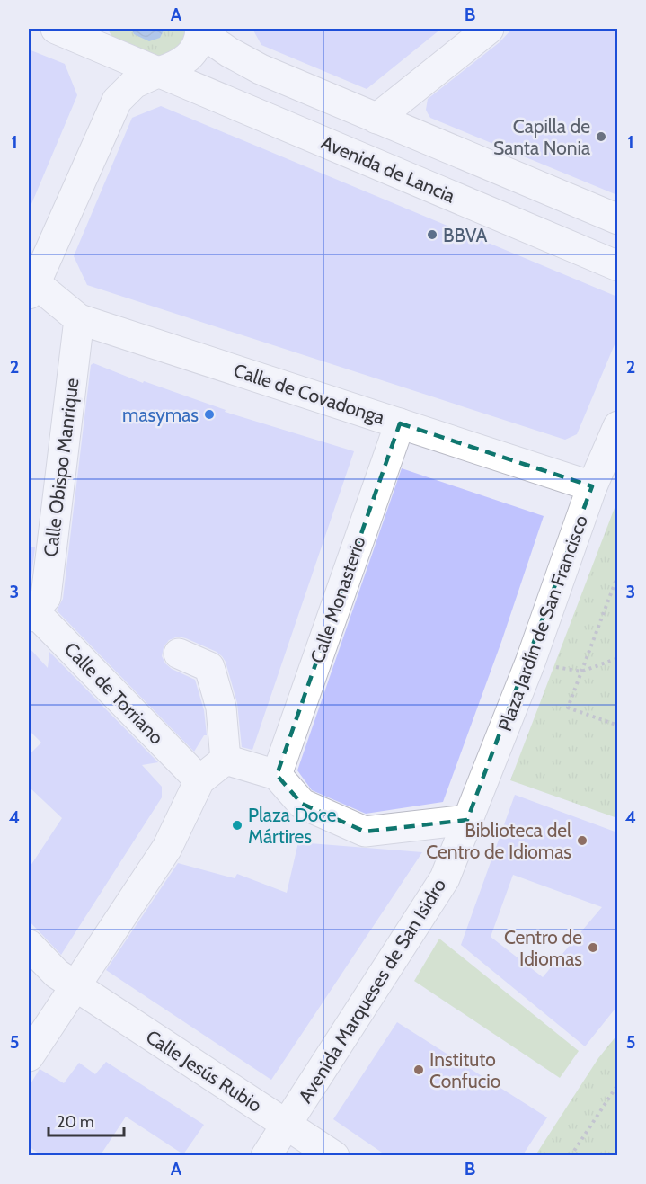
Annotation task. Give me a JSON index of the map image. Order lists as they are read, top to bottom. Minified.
{"streets":{"street":["Avenida de Lancia","Calle de Covadonga","Calle Obispo Manrique","Calle Monasterio","Plaza Jardín de San Francisco","Calle de Torriano","Avenida Marqueses de San Isidro","Calle Jesús Rubio"]},"crossings":[["Calle de Covadonga","Calle Obispo Manrique"],["Calle de Covadonga","Calle Monasterio"],["Calle de Covadonga","Plaza Jardín de San Francisco"],["Calle Obispo Manrique","Calle de Torriano"],["Plaza Jardín de San Francisco","Avenida Marqueses de San Isidro"],["Avenida Marqueses de San Isidro","Calle Jesús Rubio"]],"places":["Capilla de Santa Nonia","BBVA","masymas","Plaza Doce Mártires","Biblioteca del Centro de Idiomas","Centro de Idiomas","Instituto Confucio"],"scale_bar":"20 m","grid":{"columns":["A","B"],"rows":["1","2","3","4","5"]}}
